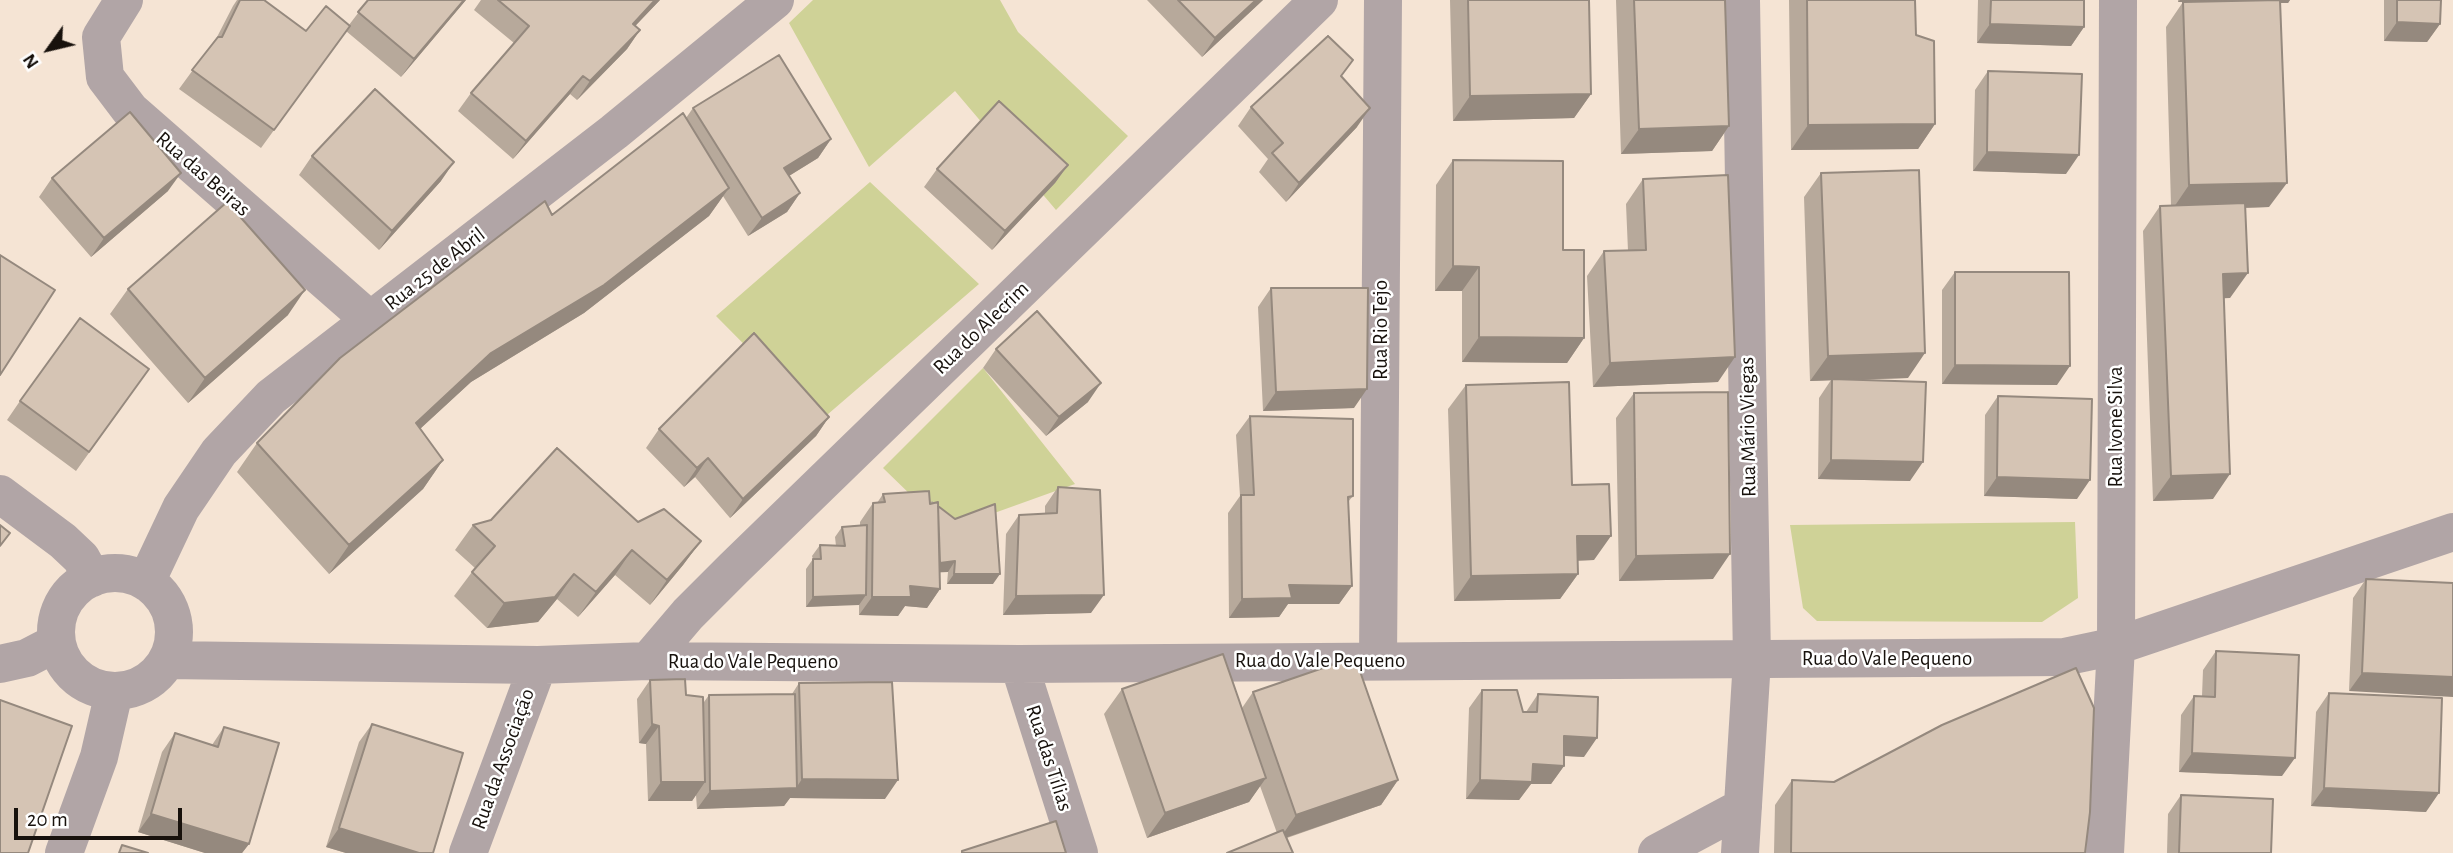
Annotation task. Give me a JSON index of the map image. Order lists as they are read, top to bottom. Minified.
{"streets":{"street":["Rua das Beiras","Rua 25 de Abril","Rua do Alecrim","Rua Rio Tejo","Rua Mário Viegas","Rua Ivone Silva","Rua do Vale Pequeno","Rua das Tílias","Rua da Associação"]},"crossings":[["Rua das Beiras","Rua 25 de Abril"],["Rua 25 de Abril","Rua do Vale Pequeno"],["Rua do Alecrim","Rua do Vale Pequeno"],["Rua Rio Tejo","Rua do Vale Pequeno"],["Rua Mário Viegas","Rua do Vale Pequeno"],["Rua Ivone Silva","Rua do Vale Pequeno"],["Rua do Vale Pequeno","Rua das Tílias"],["Rua do Vale Pequeno","Rua da Associação"]],"scale_bar":"20 m","north":"bottom left"}
